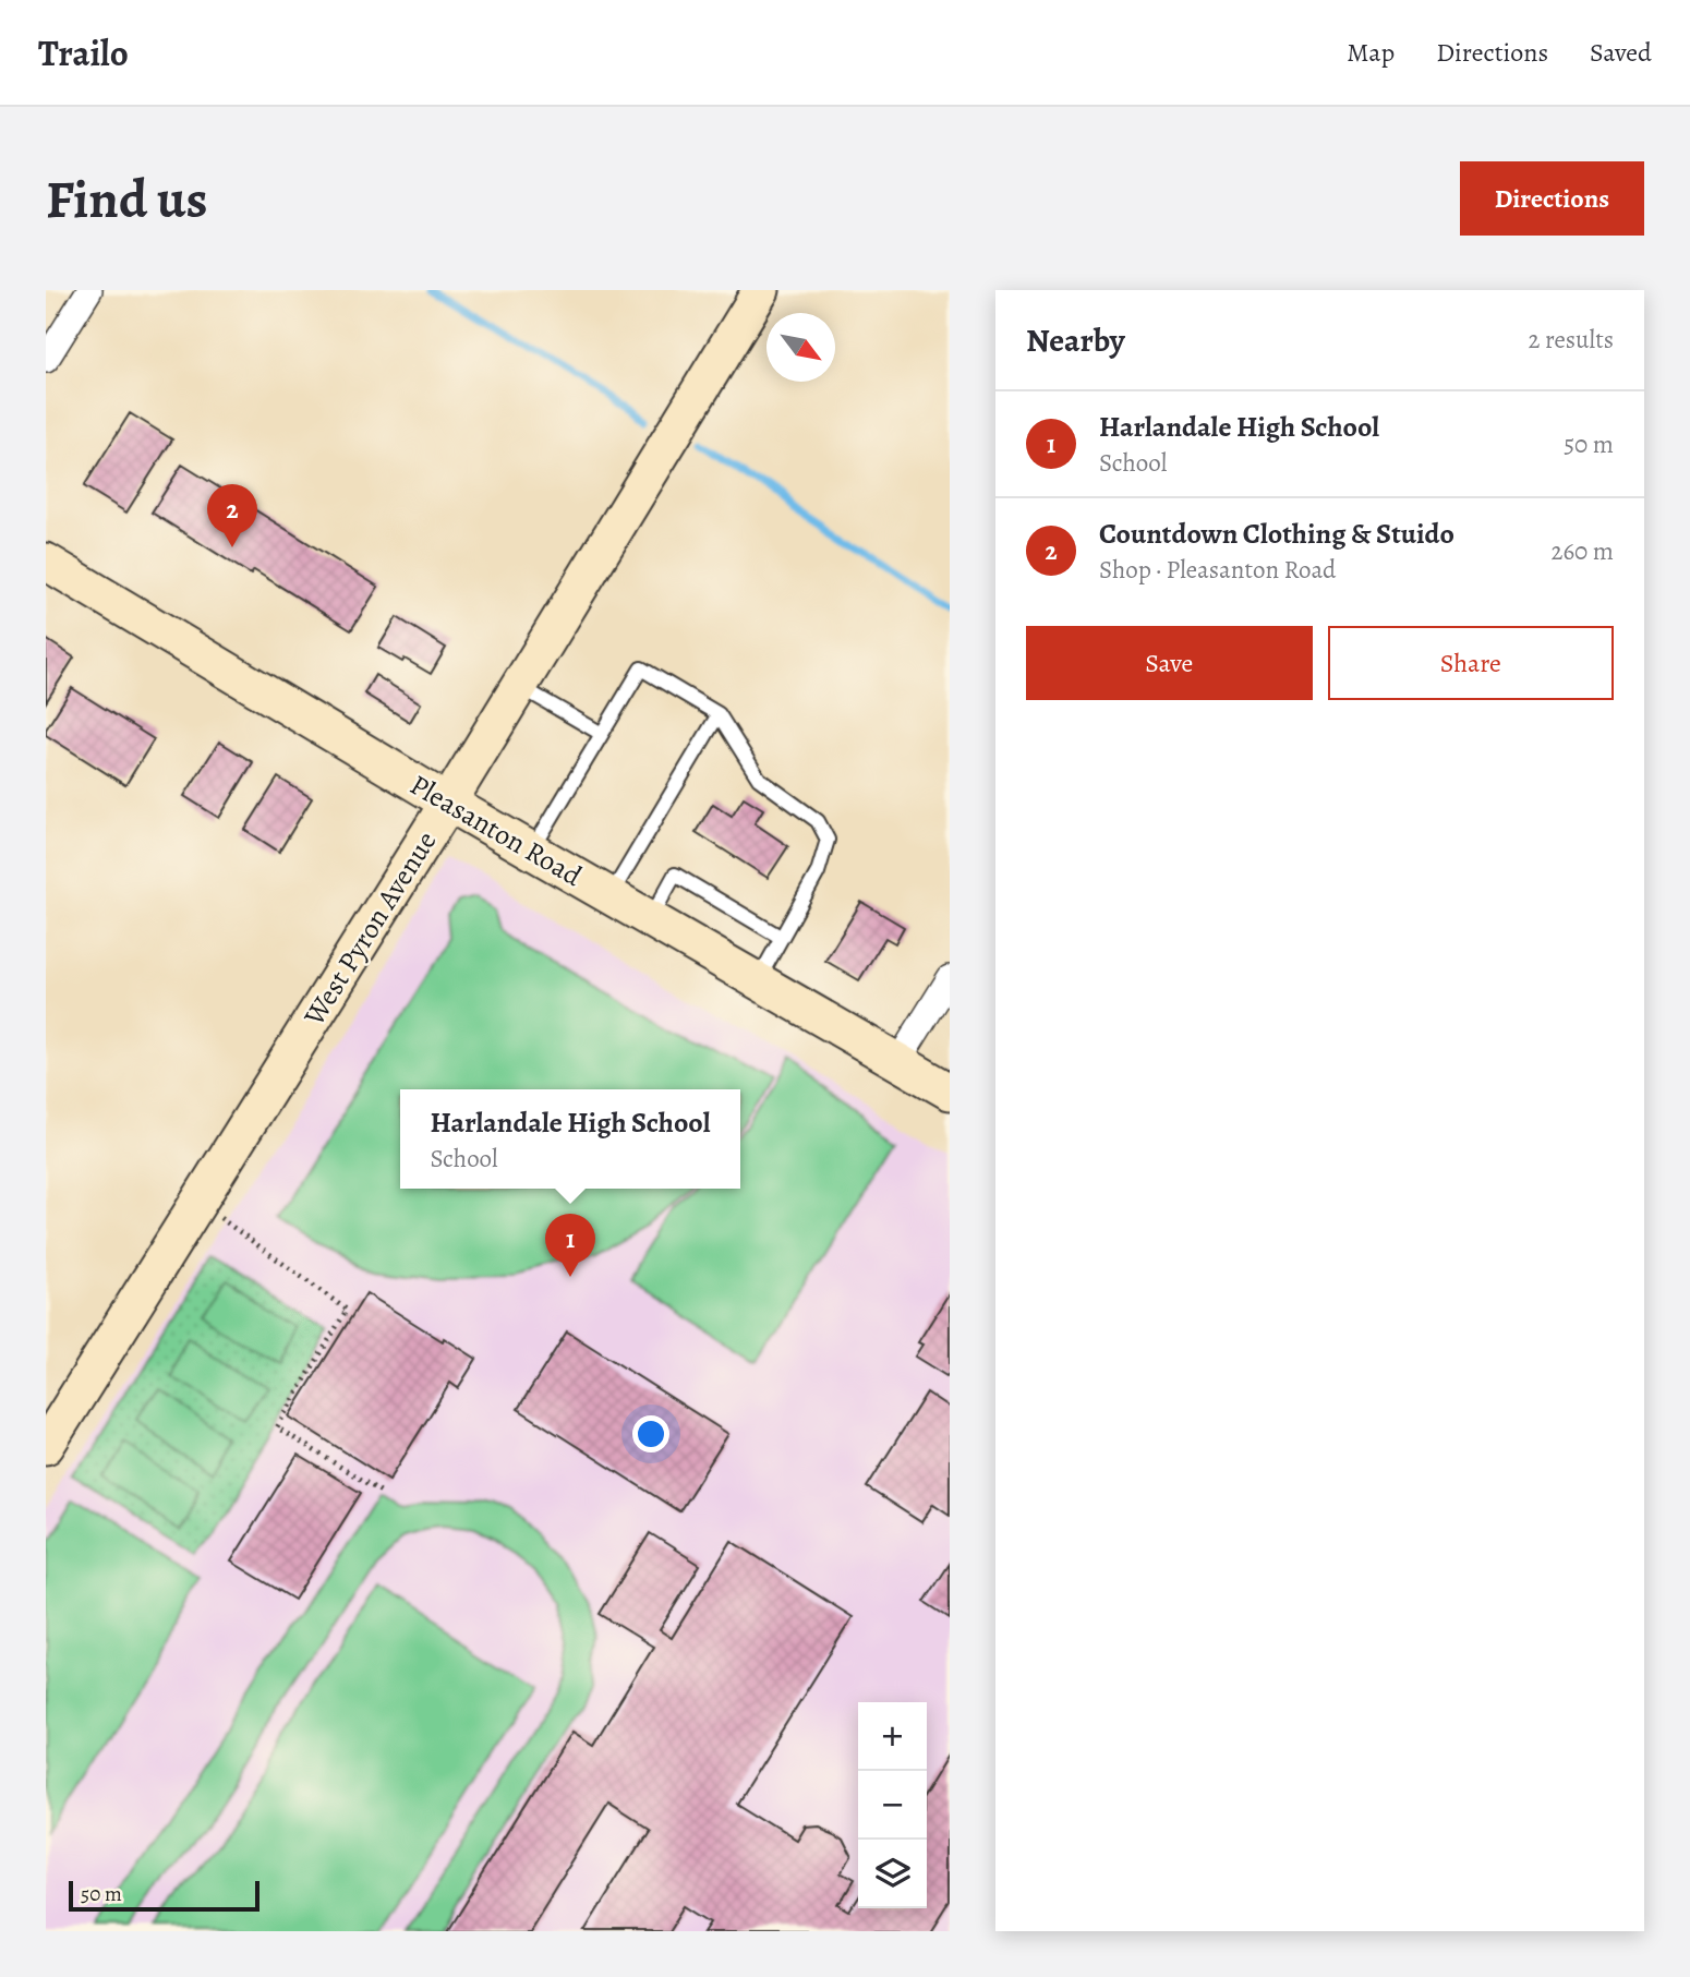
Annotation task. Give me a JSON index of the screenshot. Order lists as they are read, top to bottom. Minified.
{"streets":{"street":["Pleasanton Road","West Pyron Avenue"]},"crossings":[["Pleasanton Road","West Pyron Avenue"]],"scale_bar":"50 m","north":"bottom right","page":{"header":"Trailo","nav":["Map","Directions","Saved"],"buttons":["Directions",["Save","Share"]],"title":"Find us","heading":["Nearby","2 results"],"list":[{"mark":"1","name":"Harlandale High School","note":"School","value":"50 m"},{"mark":"2","name":"Countdown Clothing & Stuido","note":"Shop · Pleasanton Road","value":"260 m"}],"pins":["2","1"],"popup":["Harlandale High School","School"],"map_buttons":["+","−"],"scale":"50 m"}}
